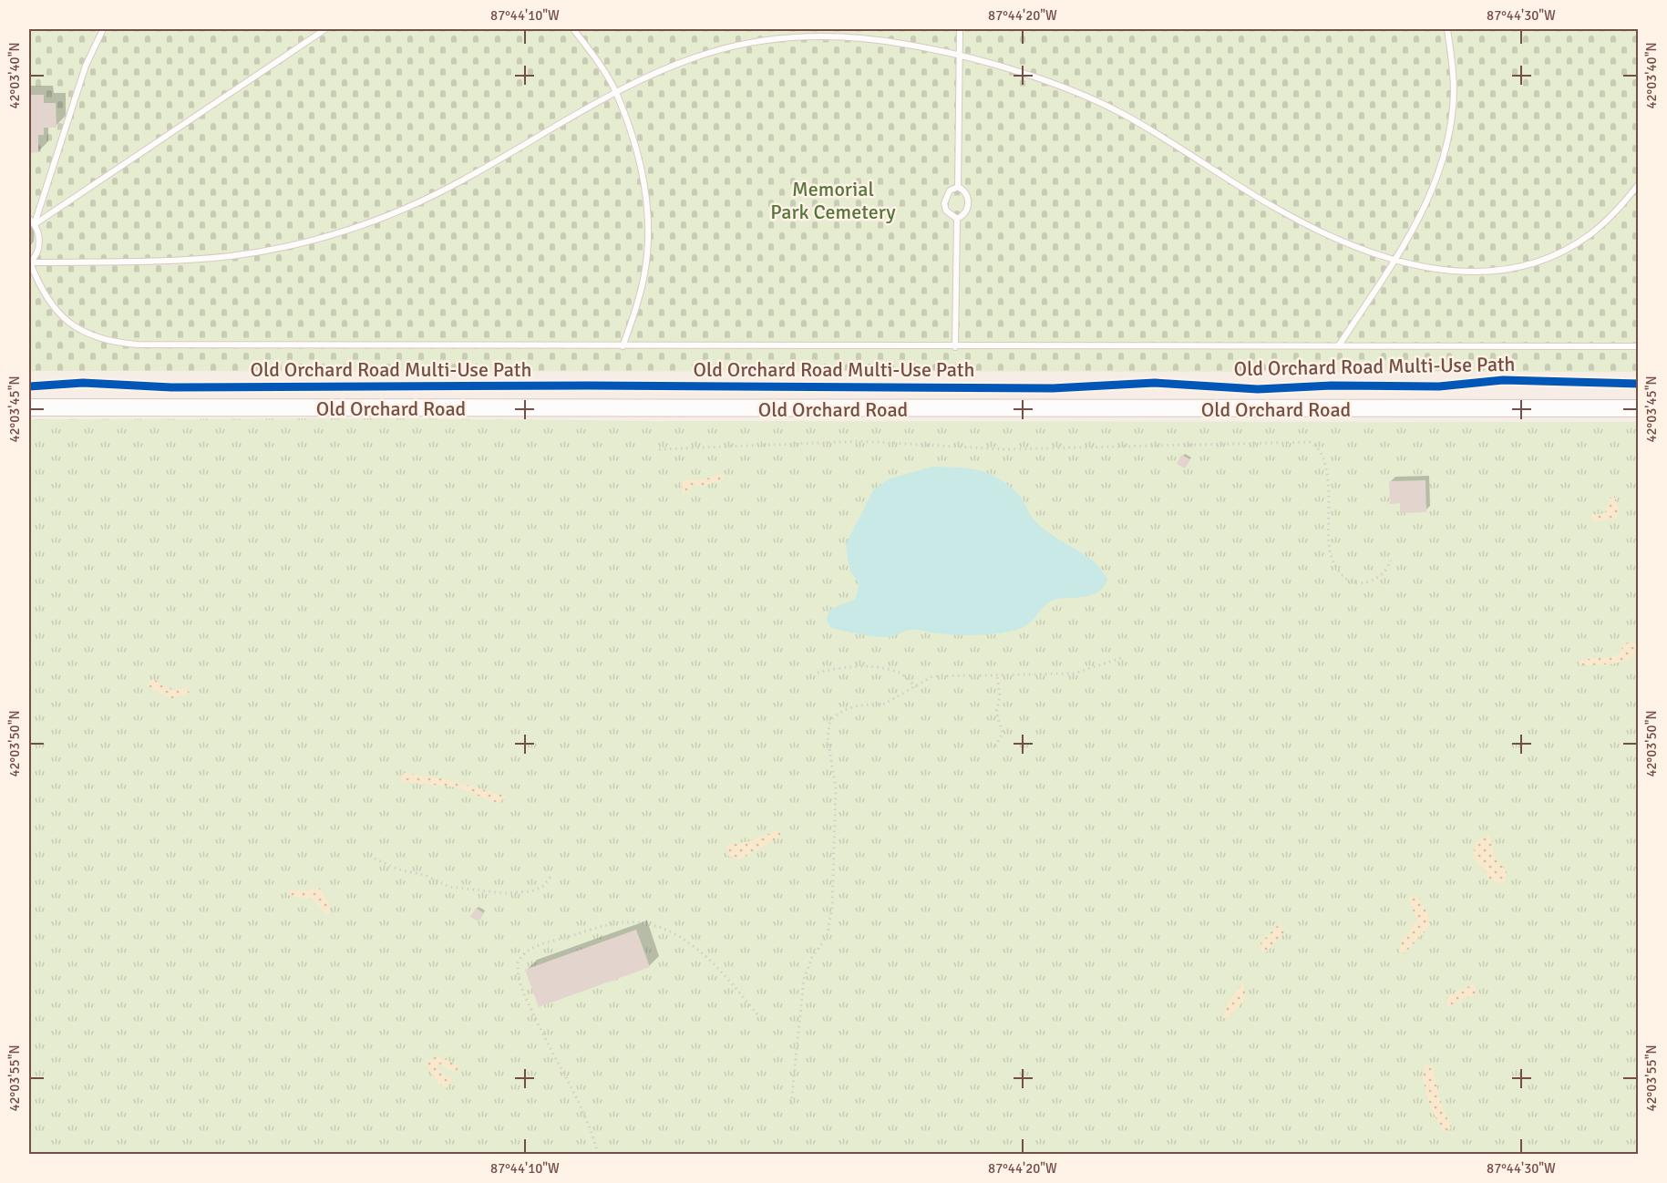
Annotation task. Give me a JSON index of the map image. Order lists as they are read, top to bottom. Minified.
{"streets":{"main road":["Old Orchard Road"],"cycle path":["Old Orchard Road Multi-Use Path"]},"parks":["Memorial Park Cemetery"],"coordinates":["87°44'10\"W","87°44'20\"W","87°44'30\"W","42°03'40\"N","42°03'45\"N","42°03'50\"N","42°03'55\"N"]}
